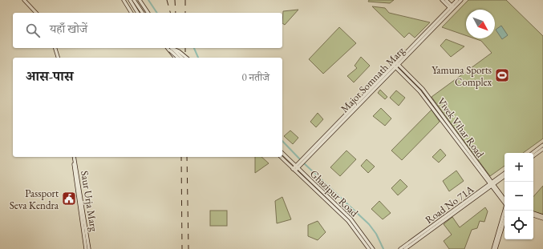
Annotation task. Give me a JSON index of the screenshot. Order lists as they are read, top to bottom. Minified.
{"streets":{"street":["Major Somnath Marg","Vivek Vihar Road","Ghazipur Road","Saur Urja Marg","Road No 71A"]},"crossings":[["Major Somnath Marg","Vivek Vihar Road"],["Major Somnath Marg","Ghazipur Road"]],"places":{"sports":["Yamuna Sports Complex"],"public building":["Passport Seva Kendra"]},"north":"bottom right","page":{"search":"यहाँ खोजें","heading":["आस-पास","0 नतीजे"],"map_buttons":["+","−"]}}
